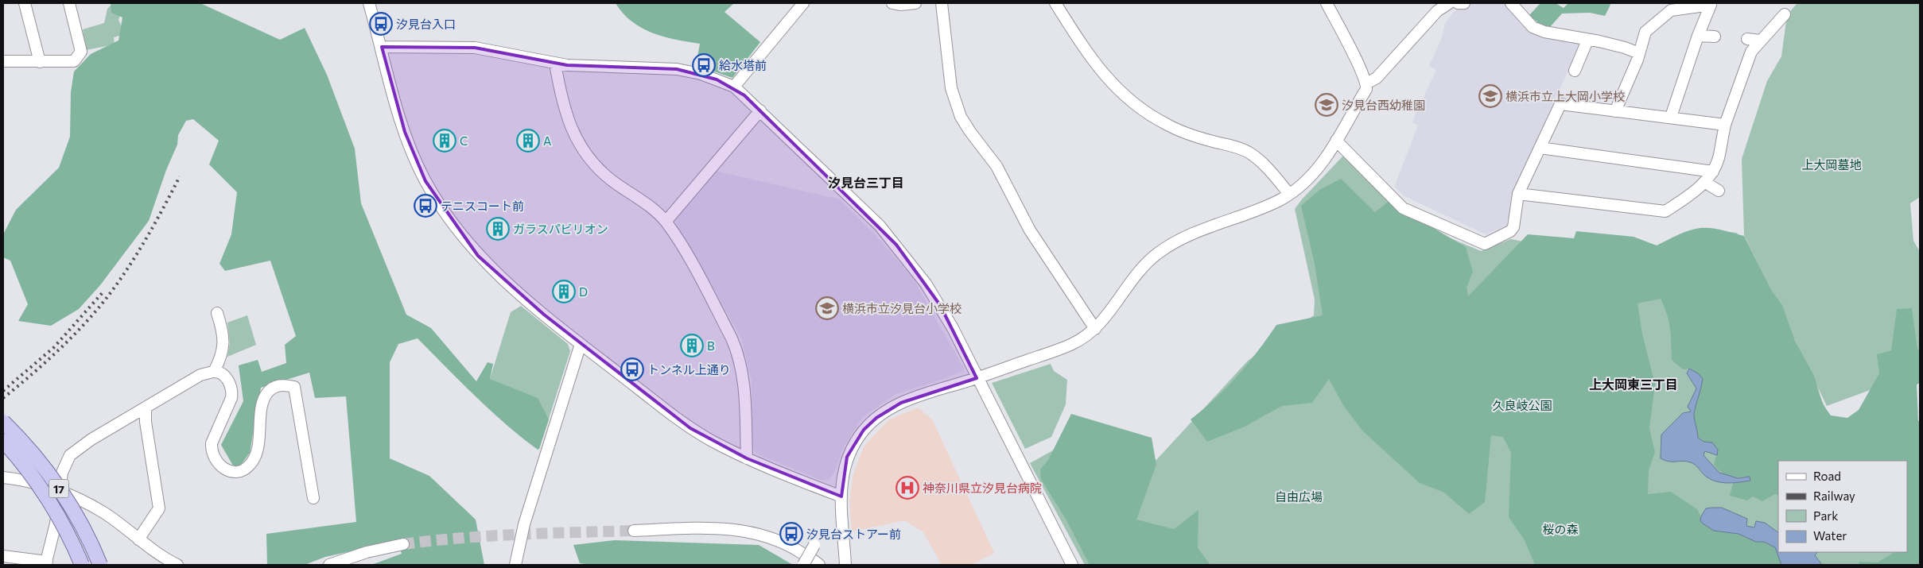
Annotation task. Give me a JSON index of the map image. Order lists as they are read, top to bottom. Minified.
{"streets":{"main road":["17"]},"districts":["汐見台三丁目","上大岡東三丁目"],"parks":["上大岡墓地","久良岐公園","自由広場","桜の森"],"places":{"bus stop":["汐見台入口","給水塔前","テニスコート前","トンネル上通り","汐見台ストアー前"],"school or university":["横浜市立上大岡小学校","汐見台西幼稚園","横浜市立汐見台小学校"],"building":["C","A","ガラスパビリオン","D","B"],"hospital":["神奈川県立汐見台病院"]},"legend":["Road","Railway","Park","Water"]}
